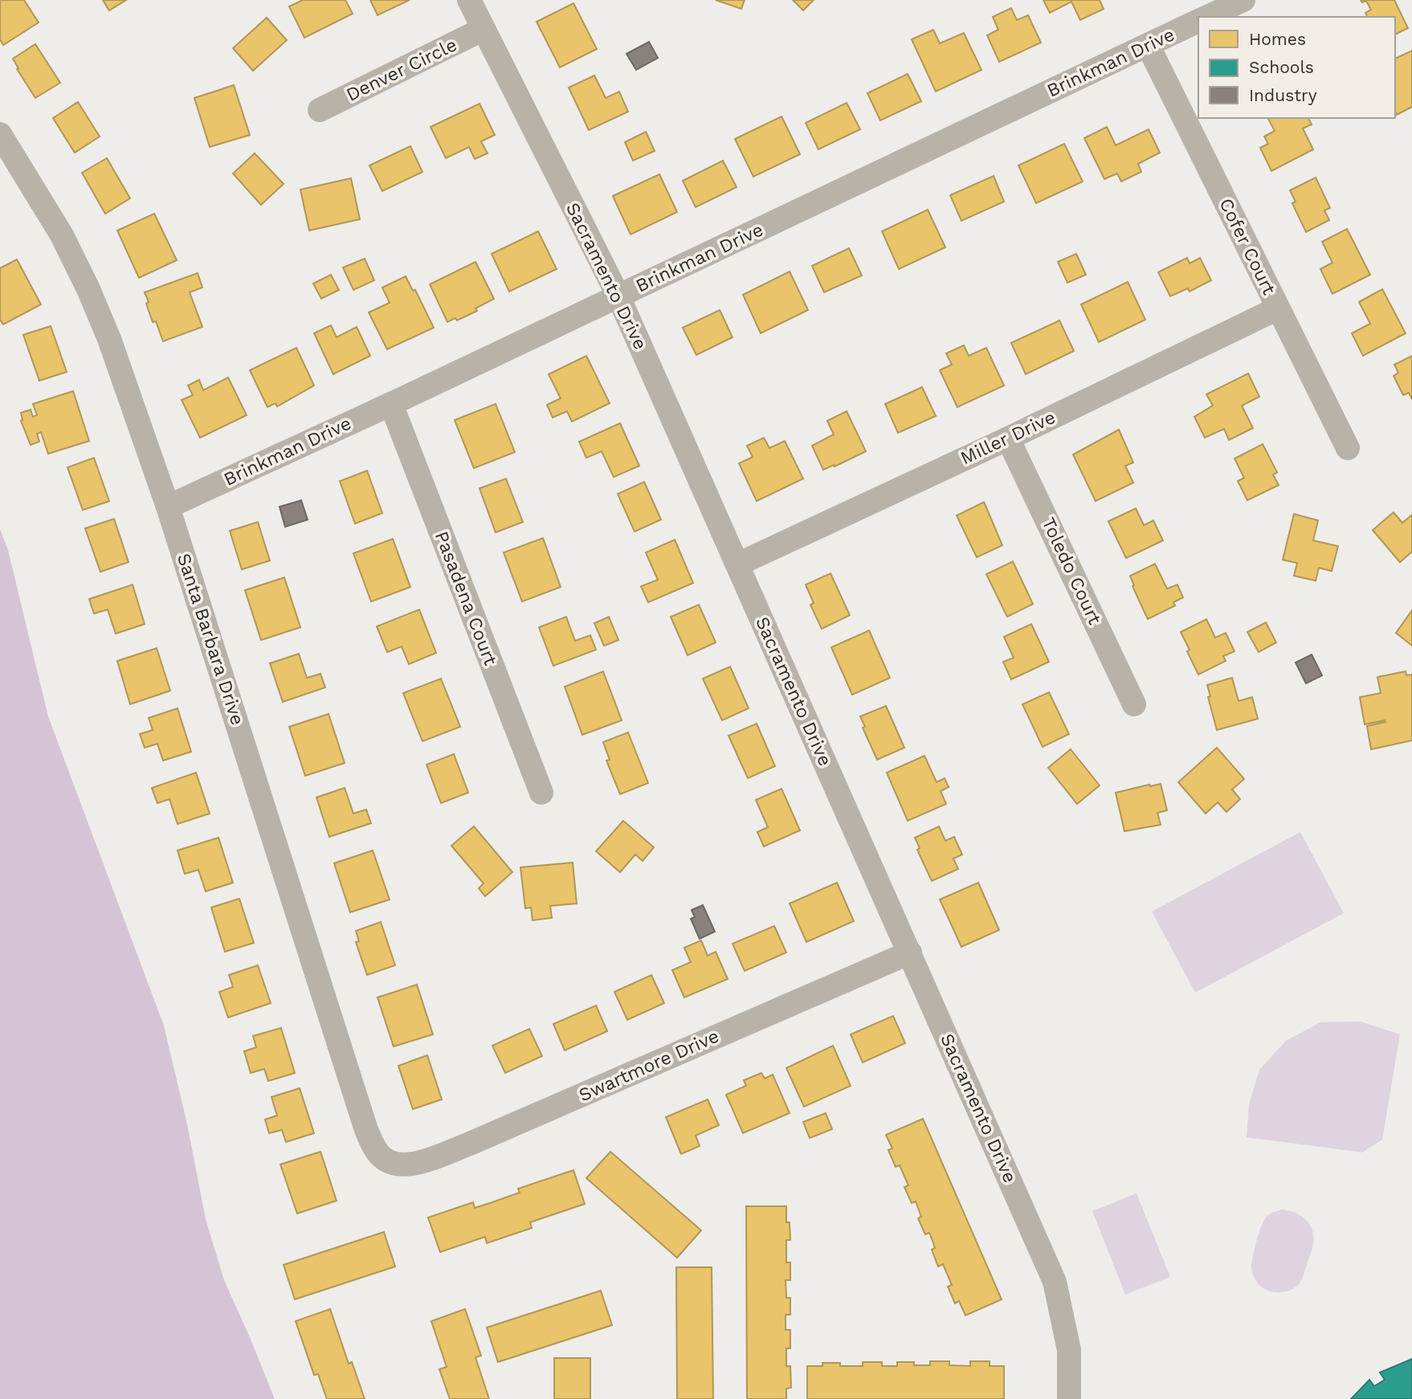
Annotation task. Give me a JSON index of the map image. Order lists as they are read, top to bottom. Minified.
{"streets":{"street":["Brinkman Drive","Denver Circle","Cofer Court","Sacramento Drive","Miller Drive","Toledo Court","Pasadena Court","Santa Barbara Drive","Swartmore Drive"]},"crossings":[["Brinkman Drive","Cofer Court"],["Brinkman Drive","Sacramento Drive"],["Brinkman Drive","Pasadena Court"],["Brinkman Drive","Santa Barbara Drive"],["Denver Circle","Sacramento Drive"],["Cofer Court","Miller Drive"],["Sacramento Drive","Miller Drive"],["Sacramento Drive","Swartmore Drive"],["Miller Drive","Toledo Court"],["Santa Barbara Drive","Swartmore Drive"]],"legend":["Homes","Schools","Industry"]}
